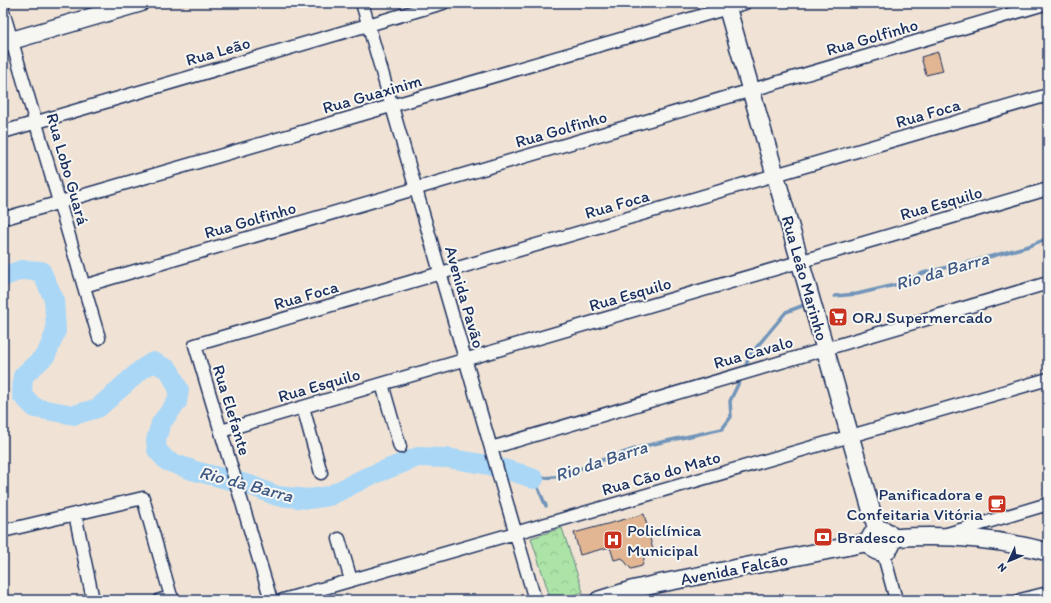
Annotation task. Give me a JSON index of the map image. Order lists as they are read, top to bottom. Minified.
{"streets":{"street":["Rua Golfinho","Rua Leão","Rua Guaxinim","Rua Foca","Rua Lobo Guará","Rua Esquilo","Rua Leão Marinho","Avenida Pavão","Rua Cavalo","Rua Elefante","Rua Cão do Mato","Avenida Falcão"]},"crossings":[["Rua Golfinho","Rua Lobo Guará"],["Rua Golfinho","Rua Leão Marinho"],["Rua Golfinho","Avenida Pavão"],["Rua Leão","Rua Lobo Guará"],["Rua Leão","Avenida Pavão"],["Rua Guaxinim","Rua Lobo Guará"],["Rua Guaxinim","Rua Leão Marinho"],["Rua Guaxinim","Avenida Pavão"],["Rua Foca","Rua Leão Marinho"],["Rua Foca","Avenida Pavão"],["Rua Foca","Rua Elefante"],["Rua Esquilo","Rua Leão Marinho"],["Rua Esquilo","Avenida Pavão"],["Rua Esquilo","Rua Elefante"],["Rua Leão Marinho","Rua Cavalo"],["Rua Leão Marinho","Rua Cão do Mato"],["Rua Leão Marinho","Avenida Falcão"],["Avenida Pavão","Rua Cavalo"],["Avenida Pavão","Rua Cão do Mato"]],"water":["Rio da Barra"],"places":{"supermarket":["ORJ Supermercado"],"cafe":["Panificadora e Confeitaria Vitória"],"bank":["Bradesco"],"hospital":["Policlínica Municipal"]},"north":"bottom left"}
